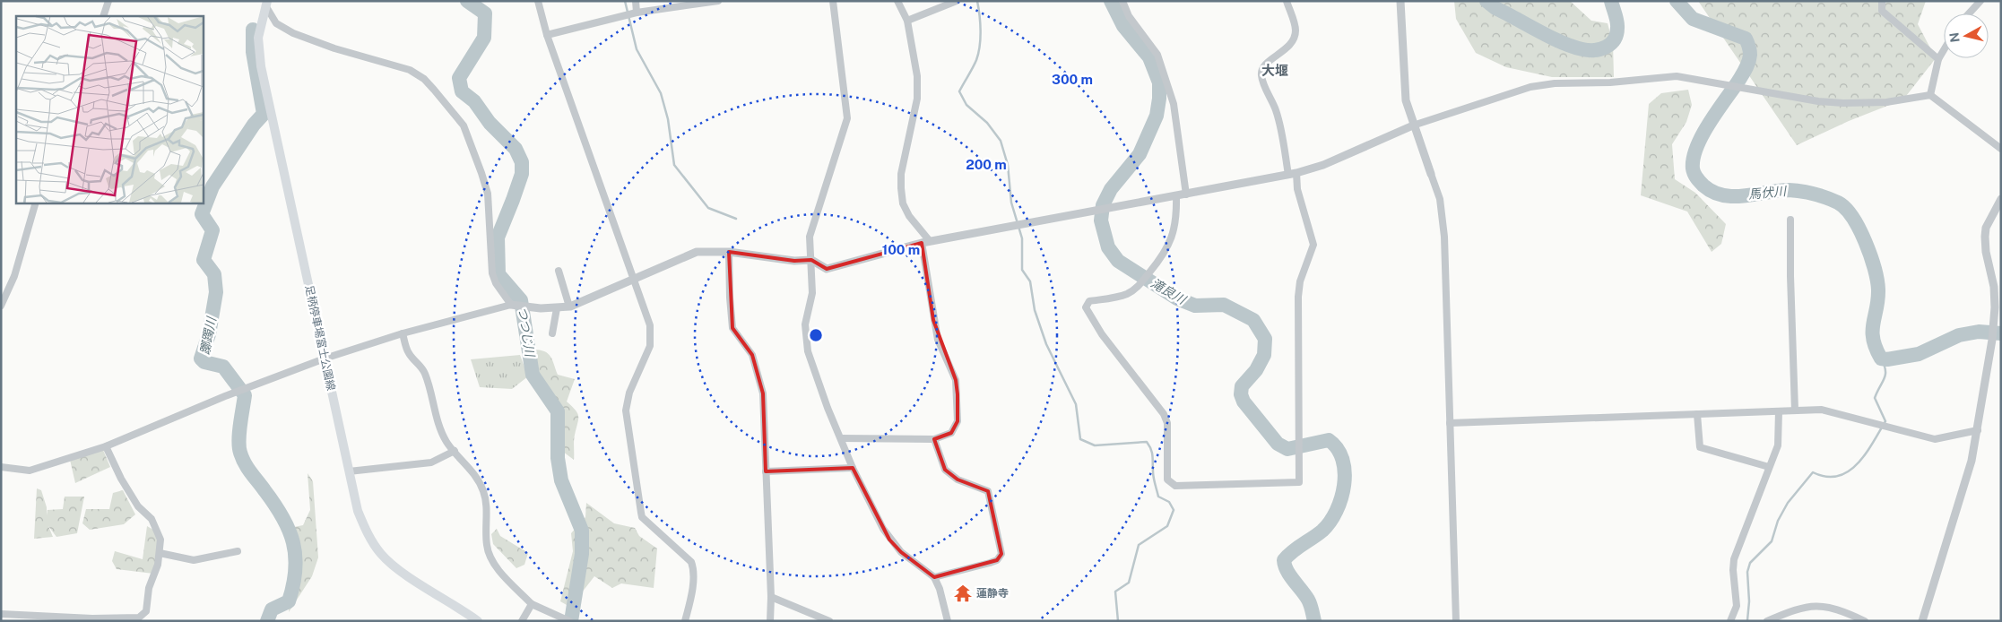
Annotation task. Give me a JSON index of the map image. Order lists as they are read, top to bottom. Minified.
{"streets":{"main road":["足柄停車場富士公園線"]},"districts":["大堰"],"water":["馬伏川","滝良川","つつじ川","躑躅川"],"places":{"temple":["蓮静寺"]},"north":"left","rings":["300 m","200 m","100 m"]}
